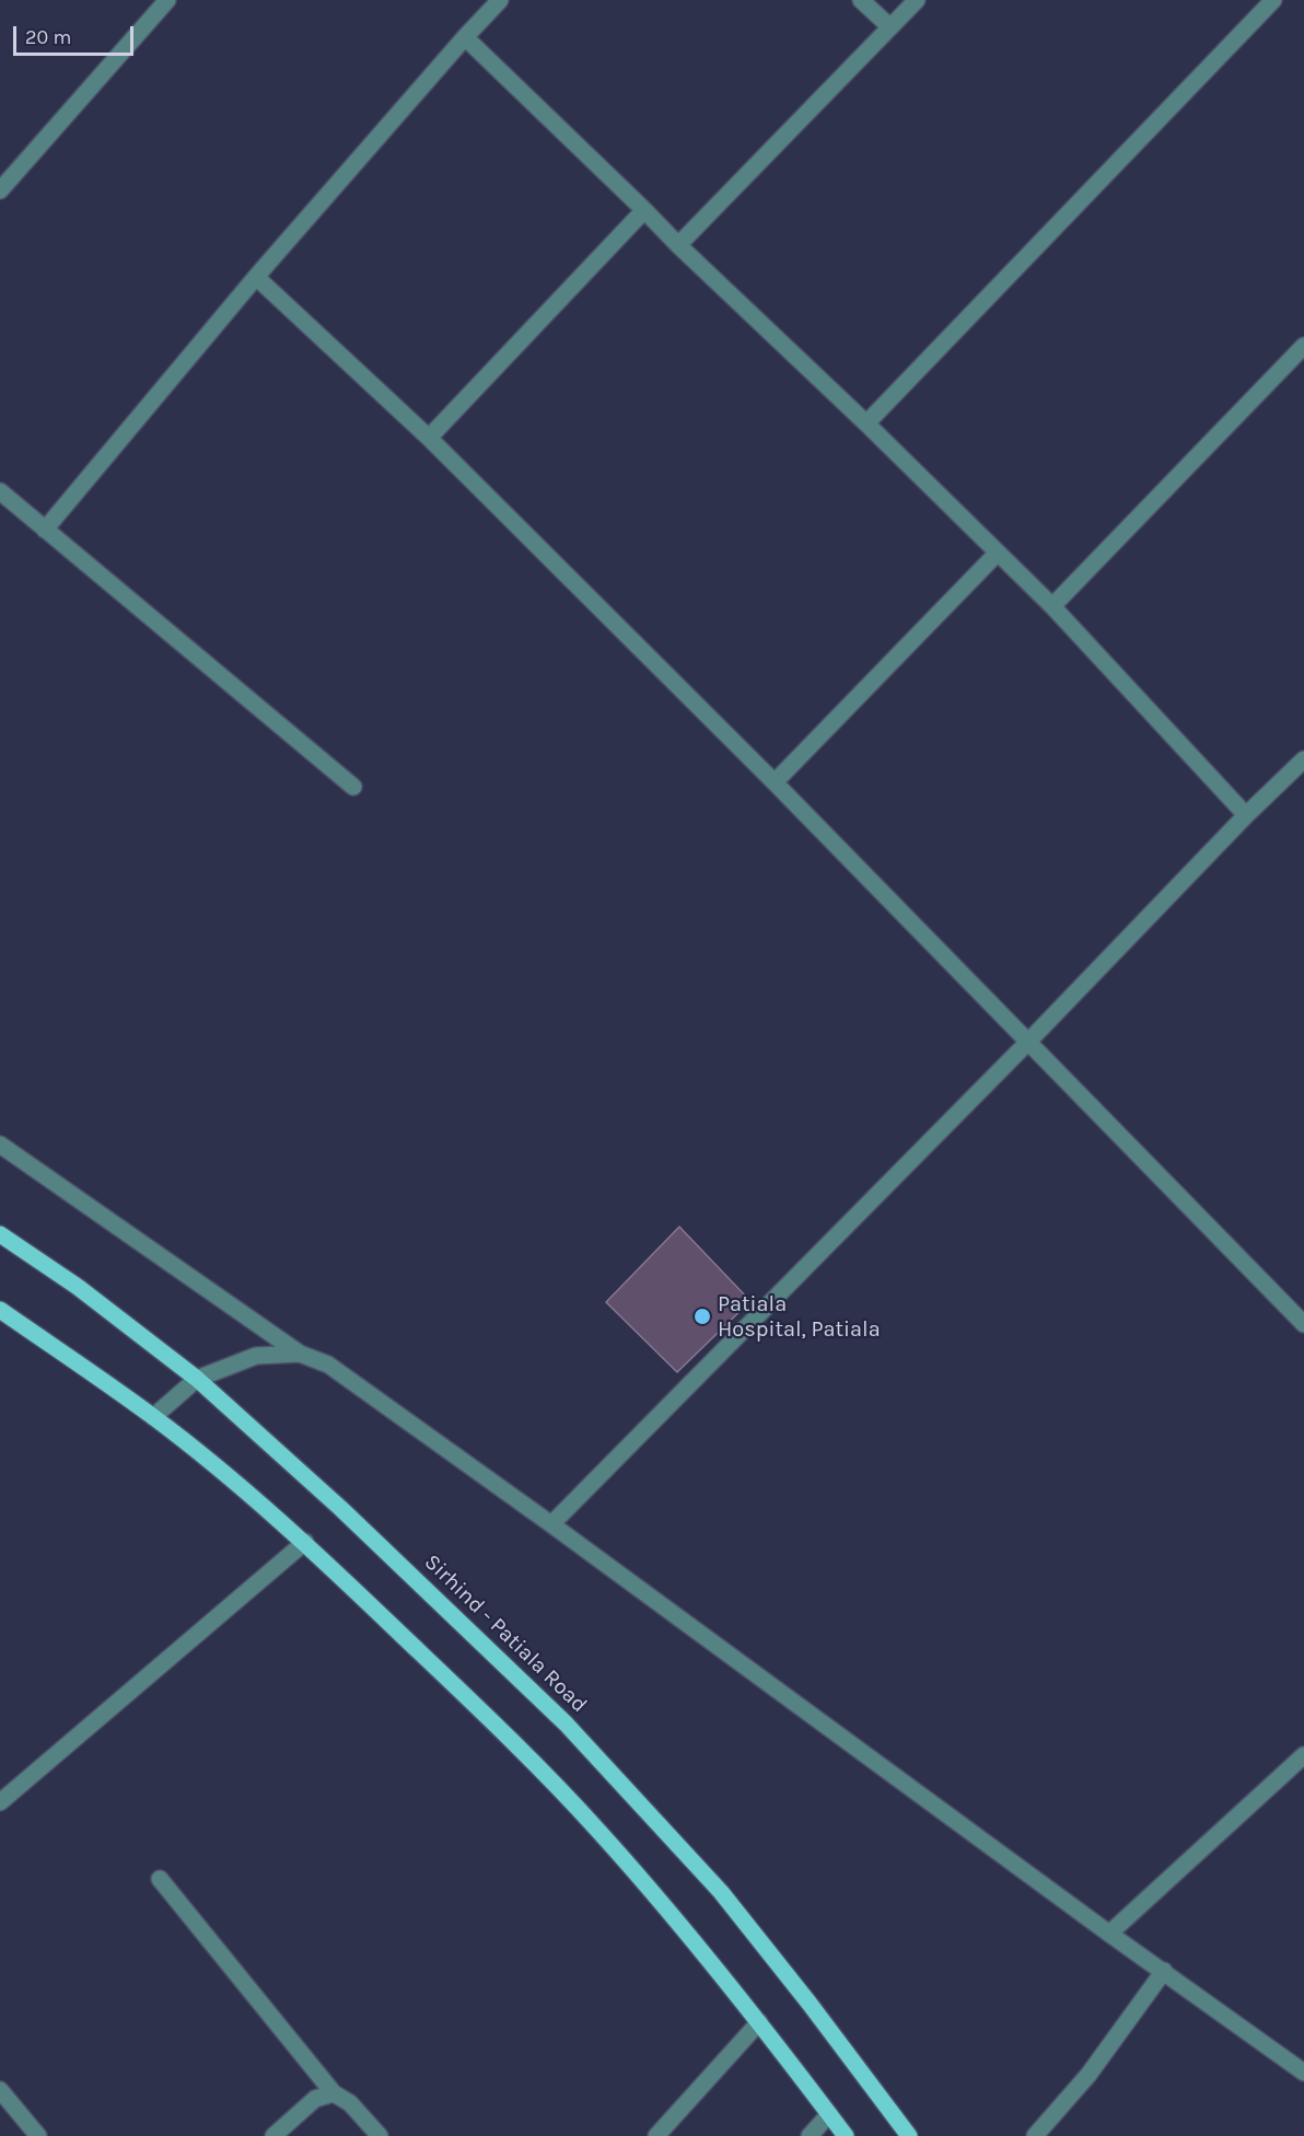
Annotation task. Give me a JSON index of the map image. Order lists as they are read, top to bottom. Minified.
{"streets":{"main road":["Sirhind - Patiala Road"]},"places":["Patiala Hospital, Patiala"],"scale_bar":"20 m"}
